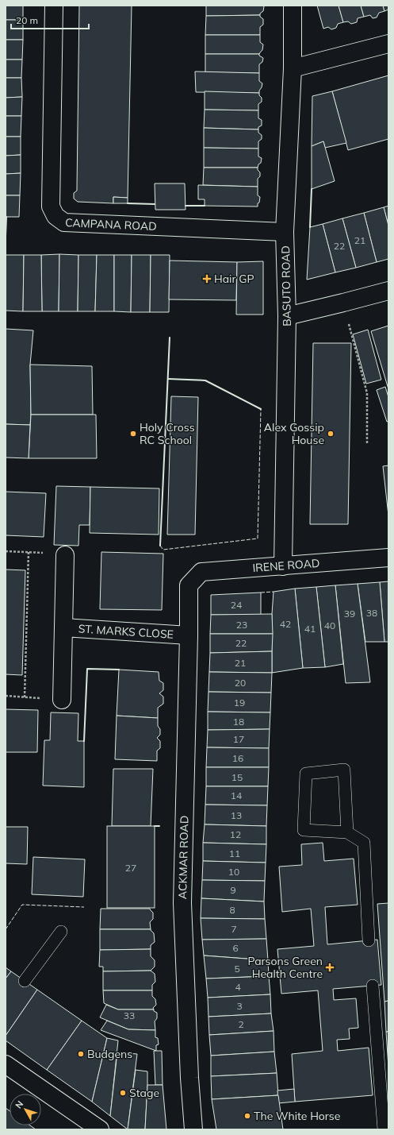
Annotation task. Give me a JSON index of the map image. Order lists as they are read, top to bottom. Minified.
{"streets":{"street":["CAMPANA ROAD","BASUTO ROAD","IRENE ROAD","ST. MARKS CLOSE","ACKMAR ROAD"]},"crossings":[["CAMPANA ROAD","BASUTO ROAD"],["BASUTO ROAD","IRENE ROAD"],["IRENE ROAD","ACKMAR ROAD"],["ST. MARKS CLOSE","ACKMAR ROAD"]],"places":{"health":["Hair GP","Parsons Green Health Centre"],"other":["Holy Cross RC School","Alex Gossip House","Budgens","Stage","The White Horse"]},"house_numbers":["21","22","24","38","39","42","23","40","41","22","21","20","19","18","17","16","15","14","13","12","11","27","10","9","8","7","6","5","4","3","33","2"],"scale_bar":"20 m","north":"top left"}
